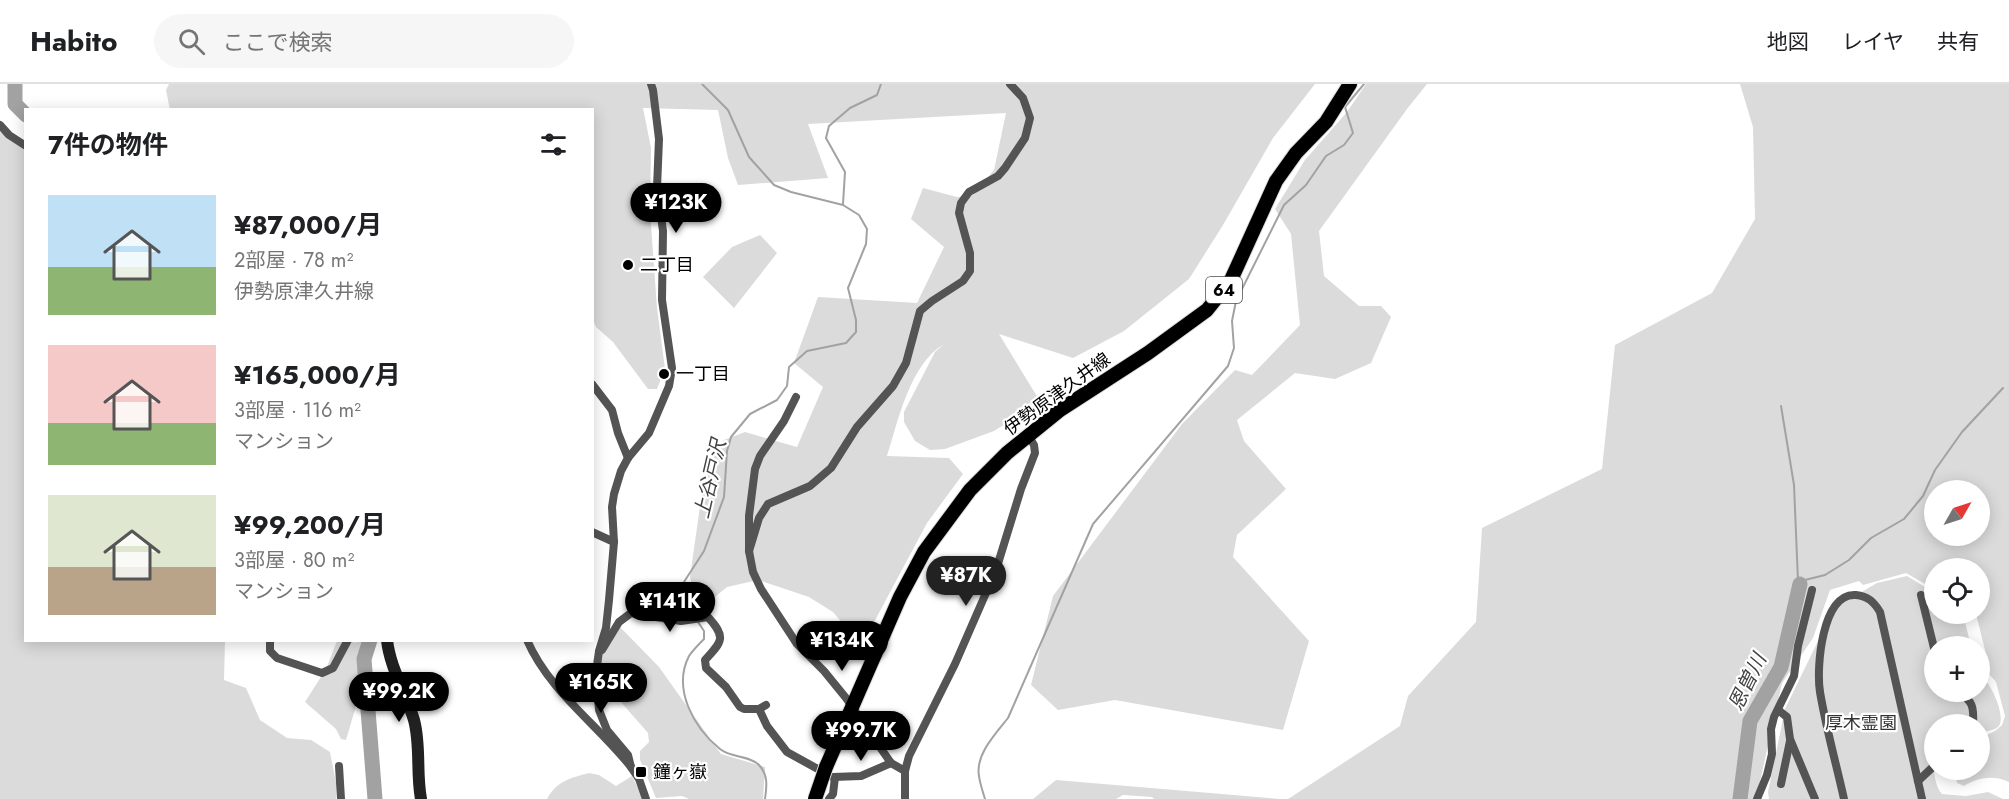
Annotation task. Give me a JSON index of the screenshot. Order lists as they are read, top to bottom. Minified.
{"streets":{"main road":["64","伊勢原津久井線"]},"crossings":[["64","伊勢原津久井線"]],"water":["上谷戸沢","恩曽川"],"parks":["厚木霊園"],"places":{"other":["二丁目","一丁目"],"transit":["鐘ヶ嶽"]},"north":"top right","page":{"header":"Habito","search":"ここで検索","nav":["地図","レイヤ","共有"],"heading":"7件の物件","list":[{"name":"¥87,000/月","note":"2部屋 · 78 m² · 伊勢原津久井線"},{"name":"¥165,000/月","note":"3部屋 · 116 m² · マンション"},{"name":"¥99,200/月","note":"3部屋 · 80 m² · マンション"}],"price":["¥123K","¥87K","¥141K","¥134K","¥165K","¥99.2K","¥99.7K"],"map_buttons":["+","−"]}}
